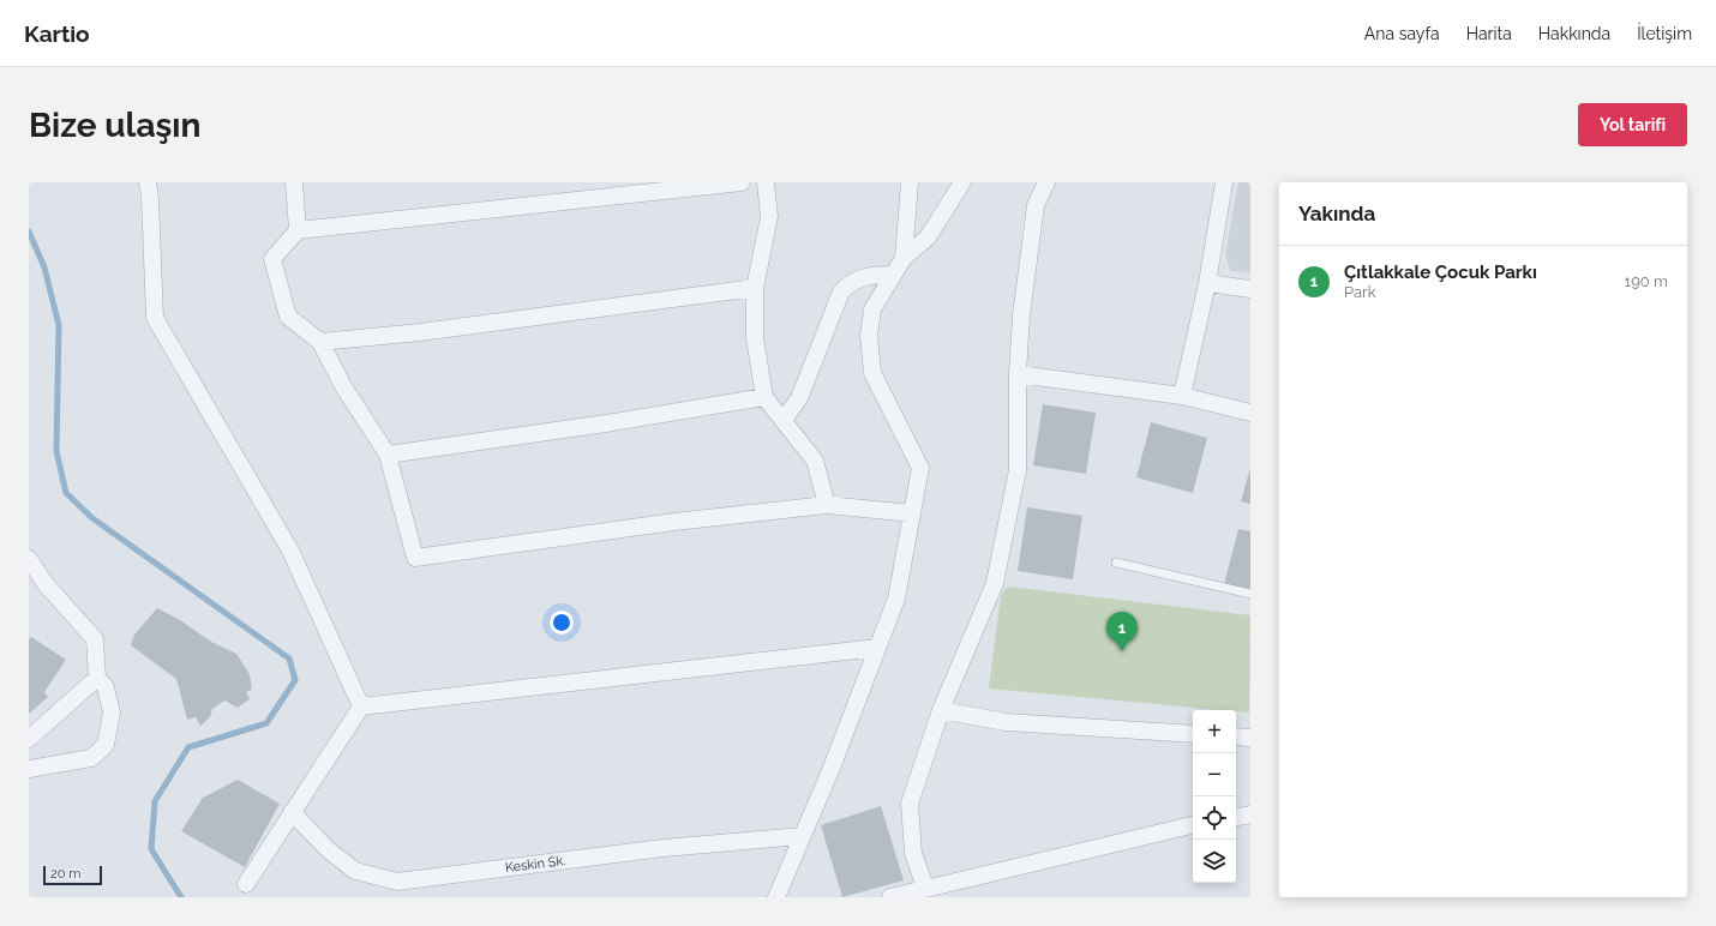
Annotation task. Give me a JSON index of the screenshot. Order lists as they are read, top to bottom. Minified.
{"streets":{"street":["Keskin Sk."]},"scale_bar":"20 m","page":{"header":"Kartio","nav":["Ana sayfa","Harita","Hakkında","İletişim"],"buttons":"Yol tarifi","title":"Bize ulaşın","heading":"Yakında","list":[{"mark":"1","name":"Çıtlakkale Çocuk Parkı","note":"Park","value":"190 m"}],"pins":"1","map_buttons":["+","−"],"scale":"20 m"}}
